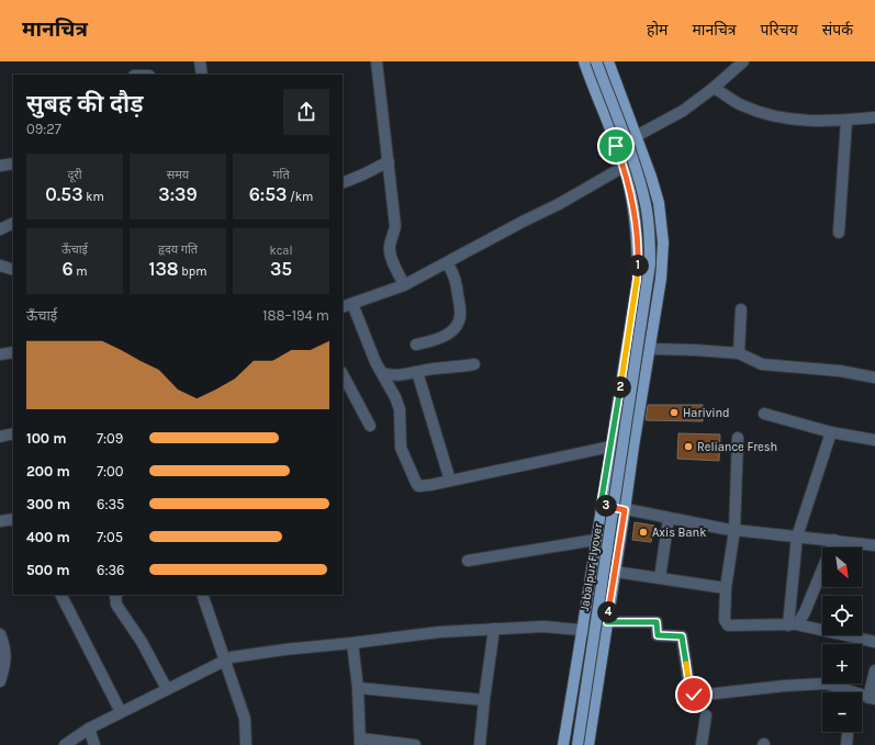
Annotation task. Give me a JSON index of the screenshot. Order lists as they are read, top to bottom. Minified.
{"streets":{"main road":["Jabalpur Flyover"]},"places":["Harivind","Reliance Fresh","Axis Bank"],"north":"bottom right","page":{"header":"मानचित्र","nav":["होम","मानचित्र","परिचय","संपर्क"],"heading":["सुबह की दौड़","09:27"],"stats":[["दूरी","0.53 km"],["समय","3:39"],["गति","6:53 /km"],["ऊँचाई","6 m"],["हृदय गति","138 bpm"],["kcal","35"]],"pins":["1","2","3","4"],"chart":["ऊँचाई","188–194 m"],"list":[{"name":"100 m","note":"7:09"},{"name":"200 m","note":"7:00"},{"name":"300 m","note":"6:35"},{"name":"400 m","note":"7:05"},{"name":"500 m","note":"6:36"}],"map_buttons":["+","−"]}}
